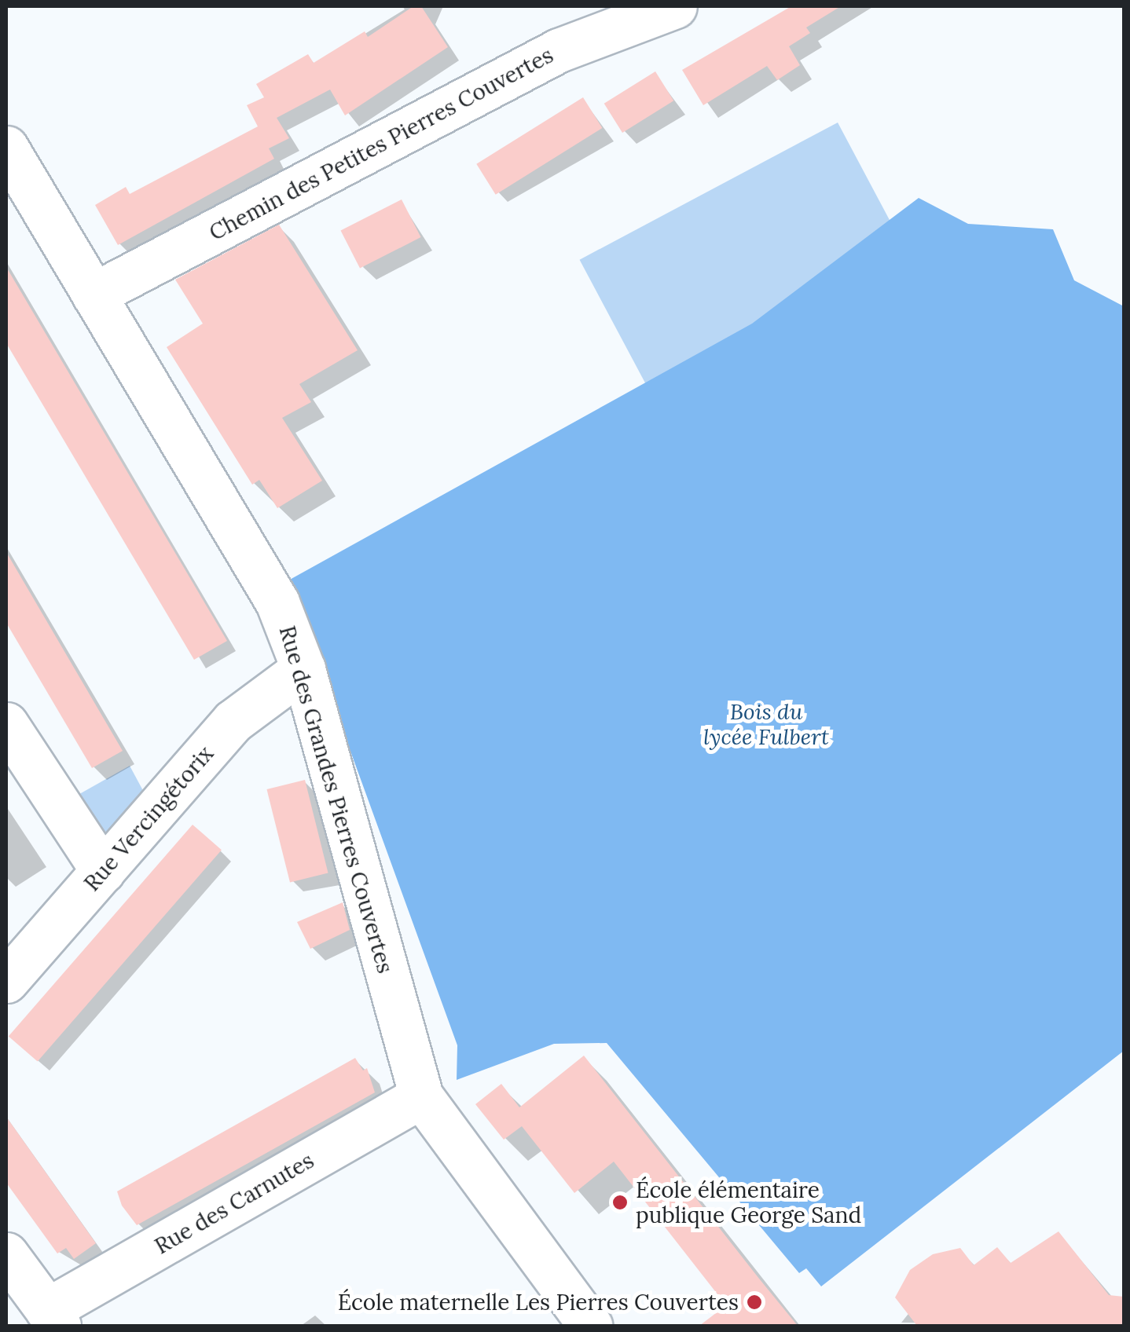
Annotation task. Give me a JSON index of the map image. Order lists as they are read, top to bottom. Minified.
{"streets":{"street":["Chemin des Petites Pierres Couvertes","Rue des Grandes Pierres Couvertes","Rue Vercingétorix","Rue des Carnutes"]},"crossings":[["Chemin des Petites Pierres Couvertes","Rue des Grandes Pierres Couvertes"],["Rue des Grandes Pierres Couvertes","Rue Vercingétorix"],["Rue des Grandes Pierres Couvertes","Rue des Carnutes"]],"parks":["Bois du lycée Fulbert"],"places":["École élémentaire publique George Sand","École maternelle Les Pierres Couvertes"]}
